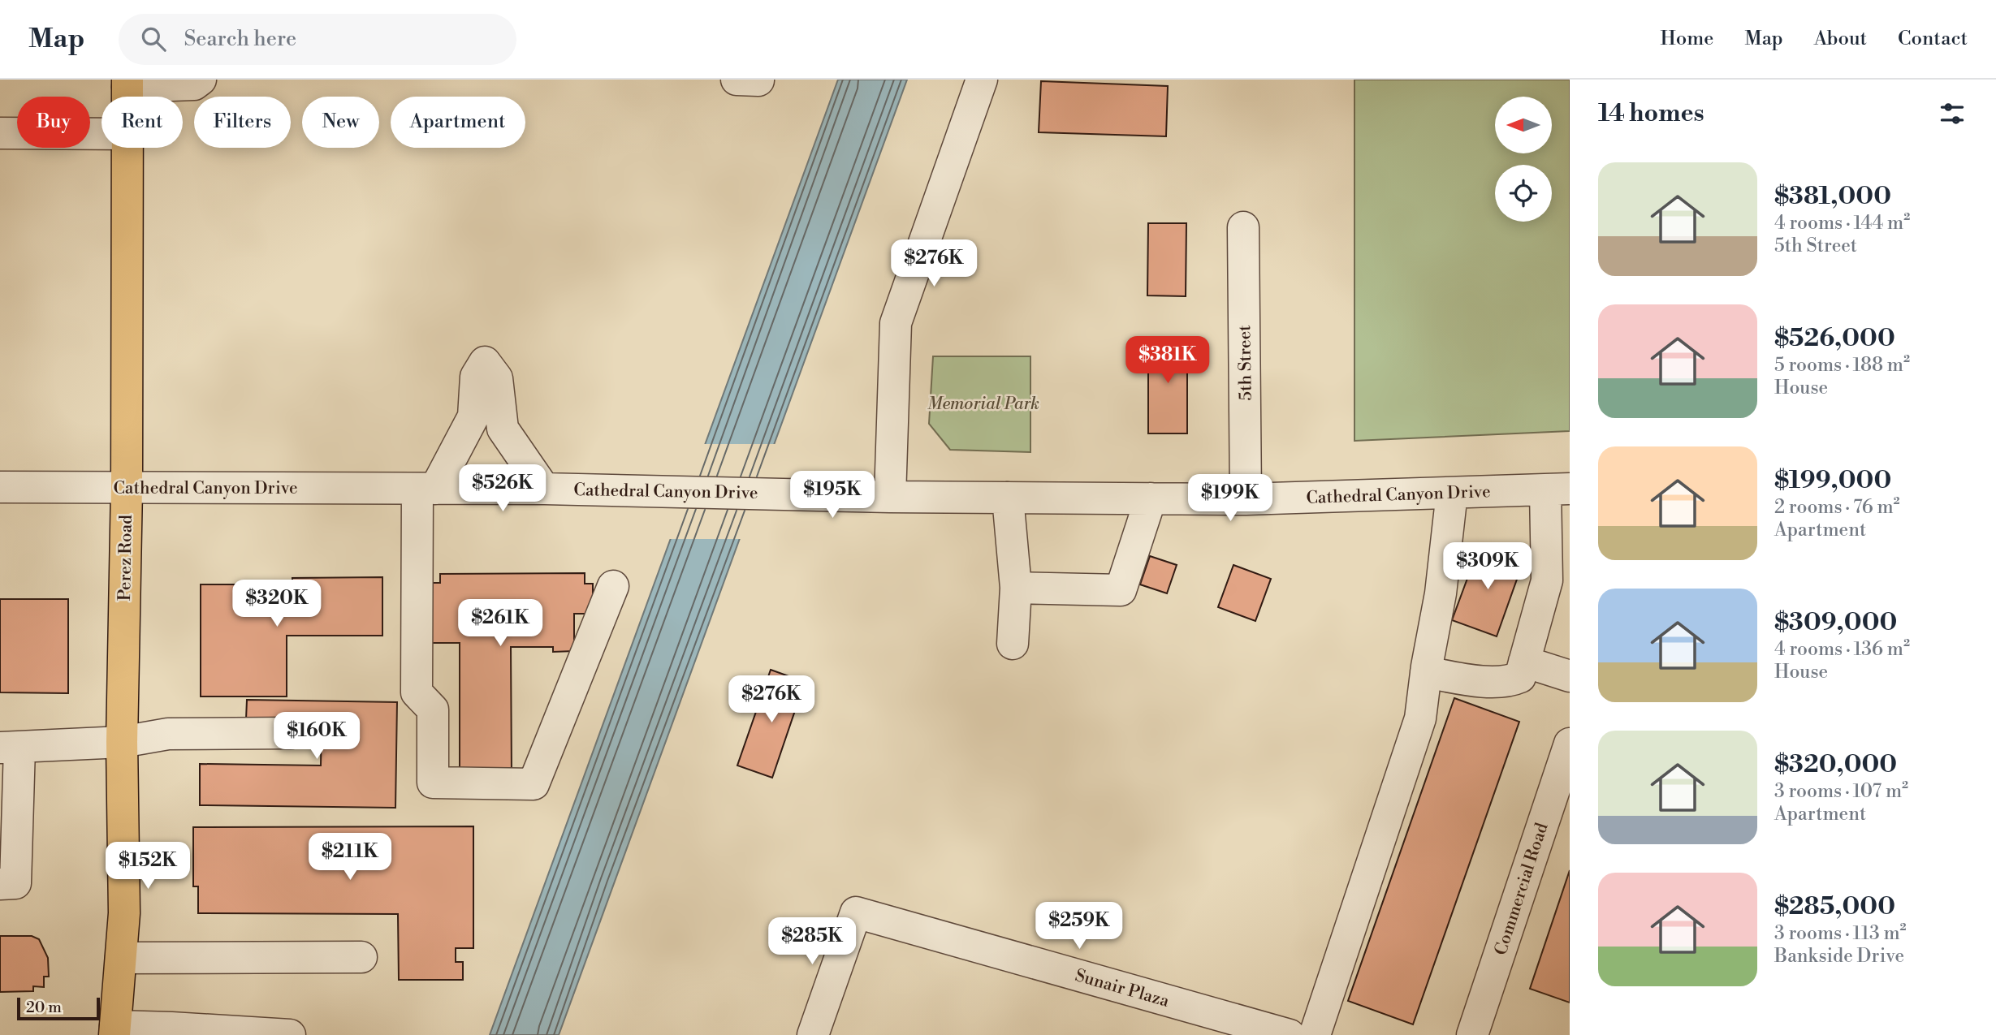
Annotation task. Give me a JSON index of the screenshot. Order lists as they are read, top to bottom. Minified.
{"streets":{"main road":["Perez Road"],"street":["5th Street","Cathedral Canyon Drive","Commercial Road","Sunair Plaza"]},"crossings":[["5th Street","Cathedral Canyon Drive"],["Cathedral Canyon Drive","Perez Road"]],"parks":["Memorial Park"],"scale_bar":"20 m","north":"left","page":{"header":"Map","search":"Search here","nav":["Home","Map","About","Contact"],"heading":"14 homes","chip":["Buy","Rent","Filters","New","Apartment"],"list":[{"name":"$381,000","note":"4 rooms · 144 m² · 5th Street"},{"name":"$526,000","note":"5 rooms · 188 m² · House"},{"name":"$199,000","note":"2 rooms · 76 m² · Apartment"},{"name":"$309,000","note":"4 rooms · 136 m² · House"},{"name":"$320,000","note":"3 rooms · 107 m² · Apartment"},{"name":"$285,000","note":"3 rooms · 113 m² · Bankside Drive"}],"price":["$276K","$381K","$526K","$195K","$199K","$309K","$320K","$261K","$276K","$160K","$211K","$152K","$259K","$285K"],"scale":"20 m"}}
